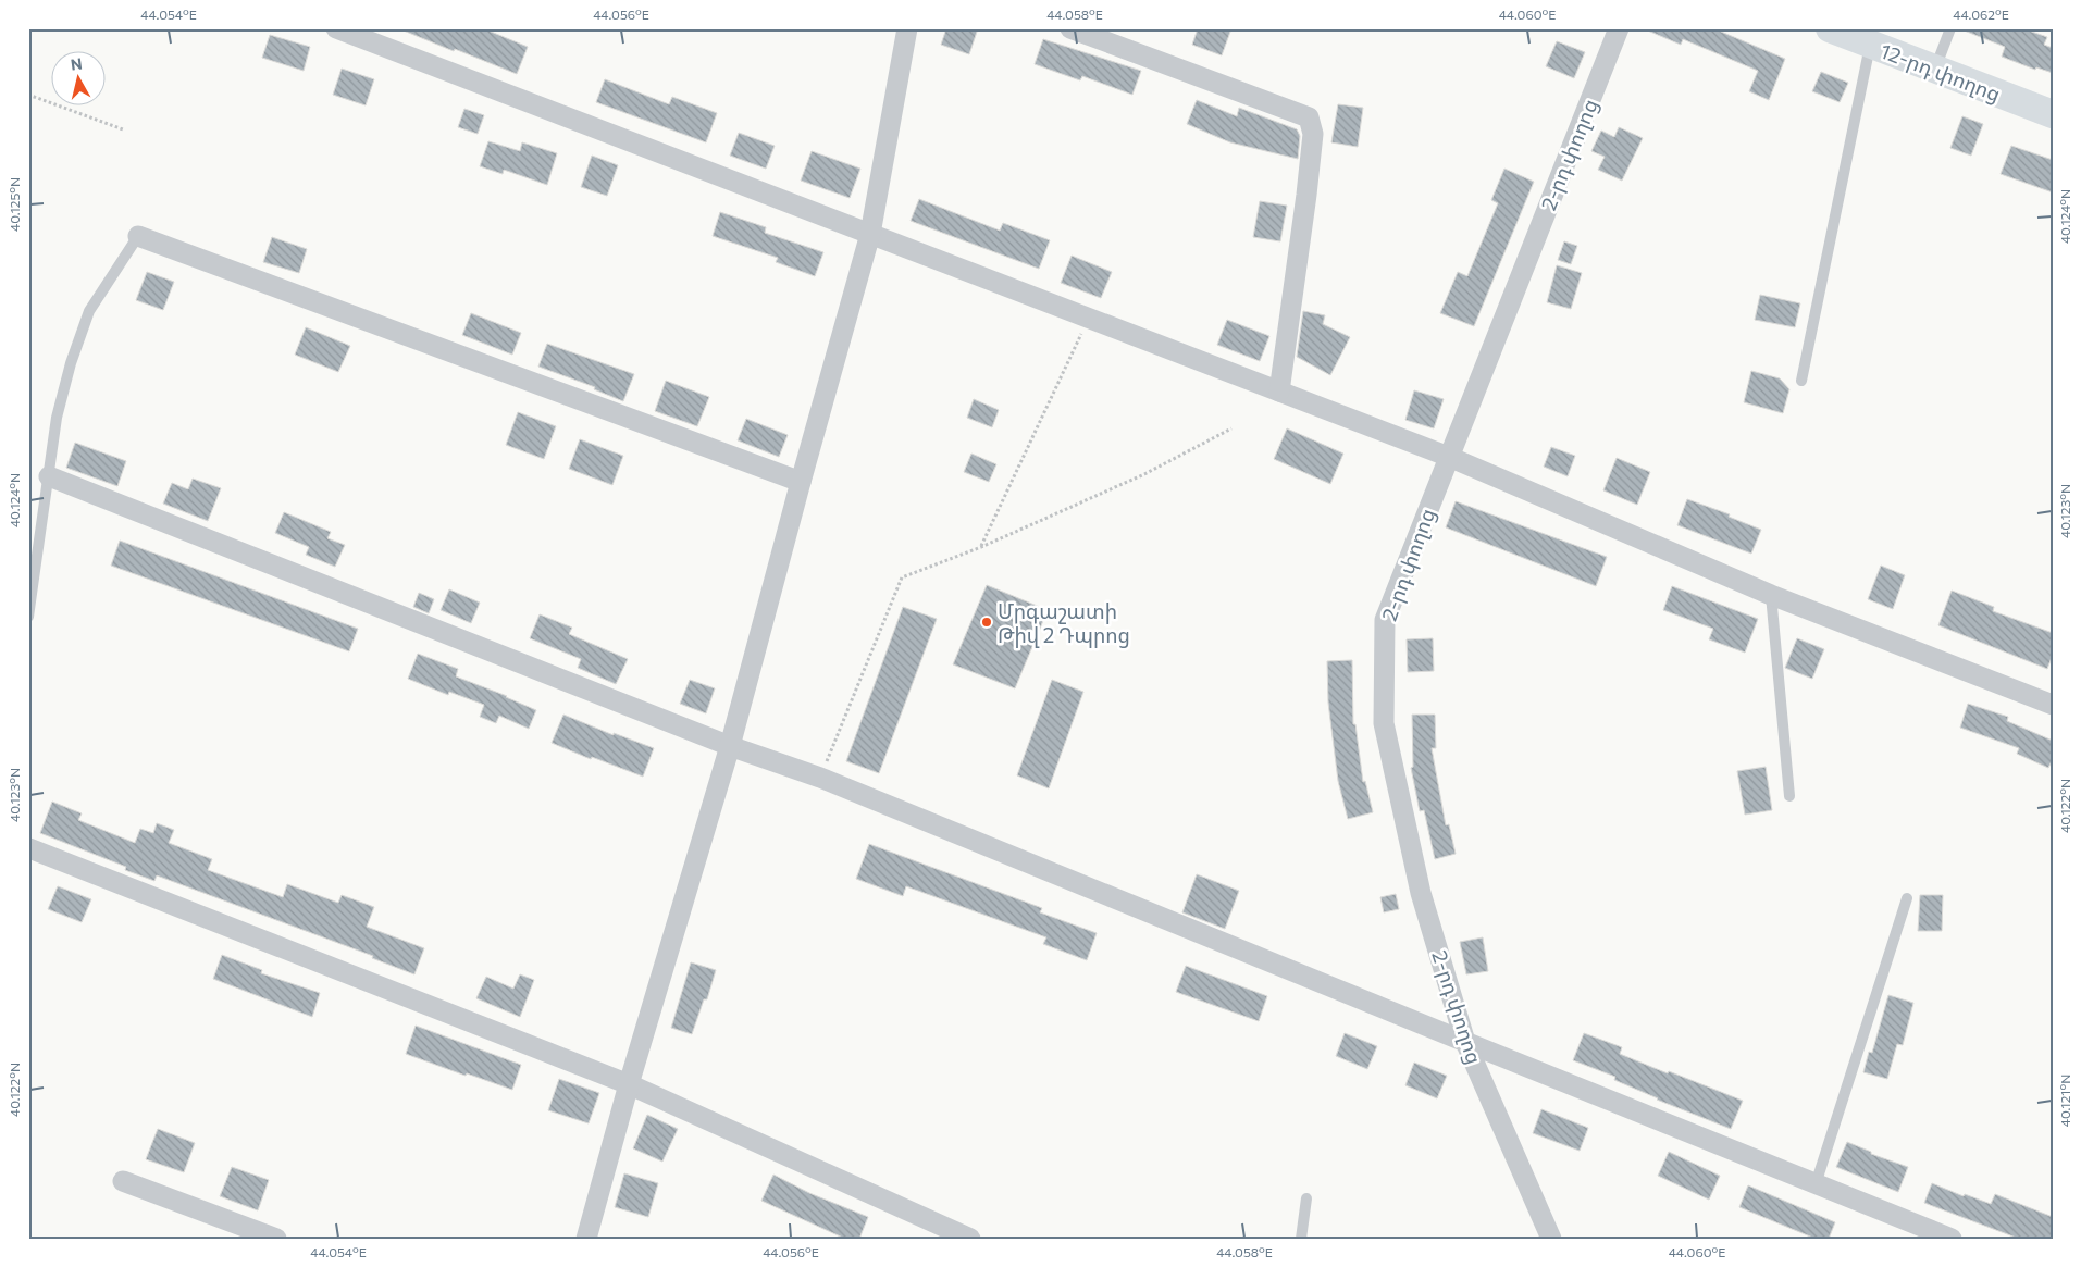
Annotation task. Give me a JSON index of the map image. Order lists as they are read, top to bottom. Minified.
{"streets":{"street":["12-րդ փողոց","2-րդ փողոց"]},"places":["Մրգաշատի Թիվ 2 Դպրոց"],"north":"top","coordinates":["44.054°E","44.056°E","44.058°E","44.060°E","44.062°E","40.125°N","40.124°N","40.123°N","40.122°N","40.121°N"]}
